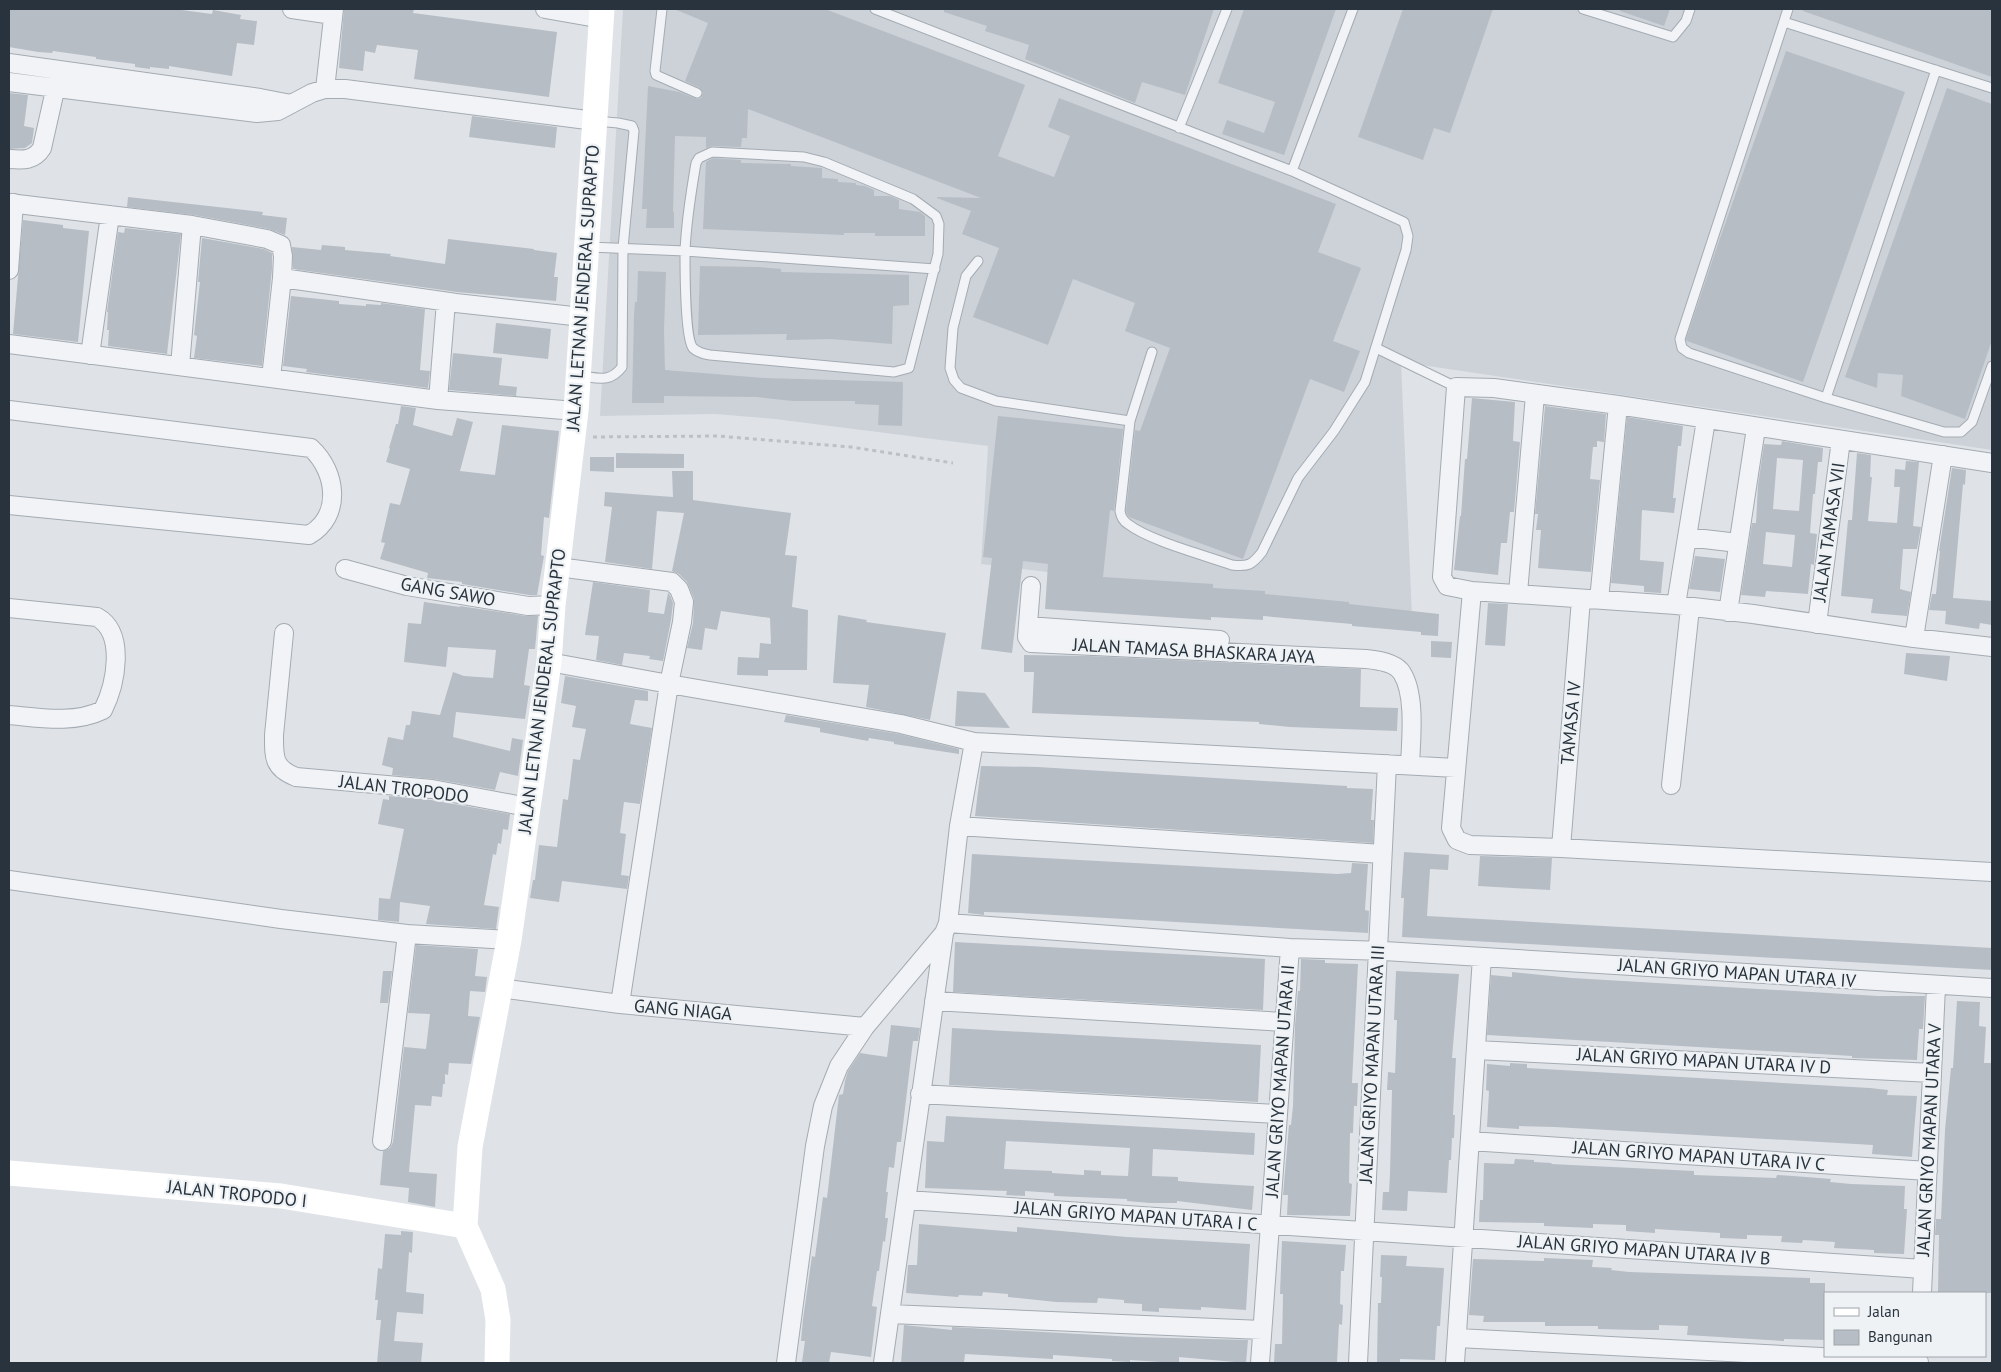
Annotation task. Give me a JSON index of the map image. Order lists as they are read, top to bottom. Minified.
{"streets":{"main road":["JALAN LETNAN JENDERAL SUPRAPTO","JALAN TROPODO I"],"street":["JALAN TAMASA VII","GANG SAWO","JALAN TAMASA BHASKARA JAYA","TAMASA IV","JALAN TROPODO","JALAN GRIYO MAPAN UTARA IV","GANG NIAGA","JALAN GRIYO MAPAN UTARA IV D","JALAN GRIYO MAPAN UTARA III","JALAN GRIYO MAPAN UTARA II","JALAN GRIYO MAPAN UTARA V","JALAN GRIYO MAPAN UTARA IV C","JALAN GRIYO MAPAN UTARA I C","JALAN GRIYO MAPAN UTARA IV B"]},"crossings":[["JALAN LETNAN JENDERAL SUPRAPTO","GANG SAWO"],["JALAN LETNAN JENDERAL SUPRAPTO","JALAN TROPODO"],["JALAN LETNAN JENDERAL SUPRAPTO","GANG NIAGA"],["JALAN LETNAN JENDERAL SUPRAPTO","JALAN TROPODO I"],["JALAN GRIYO MAPAN UTARA IV","JALAN GRIYO MAPAN UTARA III"],["JALAN GRIYO MAPAN UTARA IV","JALAN GRIYO MAPAN UTARA II"],["JALAN GRIYO MAPAN UTARA IV","JALAN GRIYO MAPAN UTARA V"],["JALAN GRIYO MAPAN UTARA IV D","JALAN GRIYO MAPAN UTARA V"],["JALAN GRIYO MAPAN UTARA III","JALAN GRIYO MAPAN UTARA I C"],["JALAN GRIYO MAPAN UTARA III","JALAN GRIYO MAPAN UTARA IV B"],["JALAN GRIYO MAPAN UTARA II","JALAN GRIYO MAPAN UTARA I C"],["JALAN GRIYO MAPAN UTARA V","JALAN GRIYO MAPAN UTARA IV C"],["JALAN GRIYO MAPAN UTARA V","JALAN GRIYO MAPAN UTARA IV B"],["JALAN GRIYO MAPAN UTARA I C","JALAN GRIYO MAPAN UTARA IV B"]],"legend":["Jalan","Bangunan"]}
